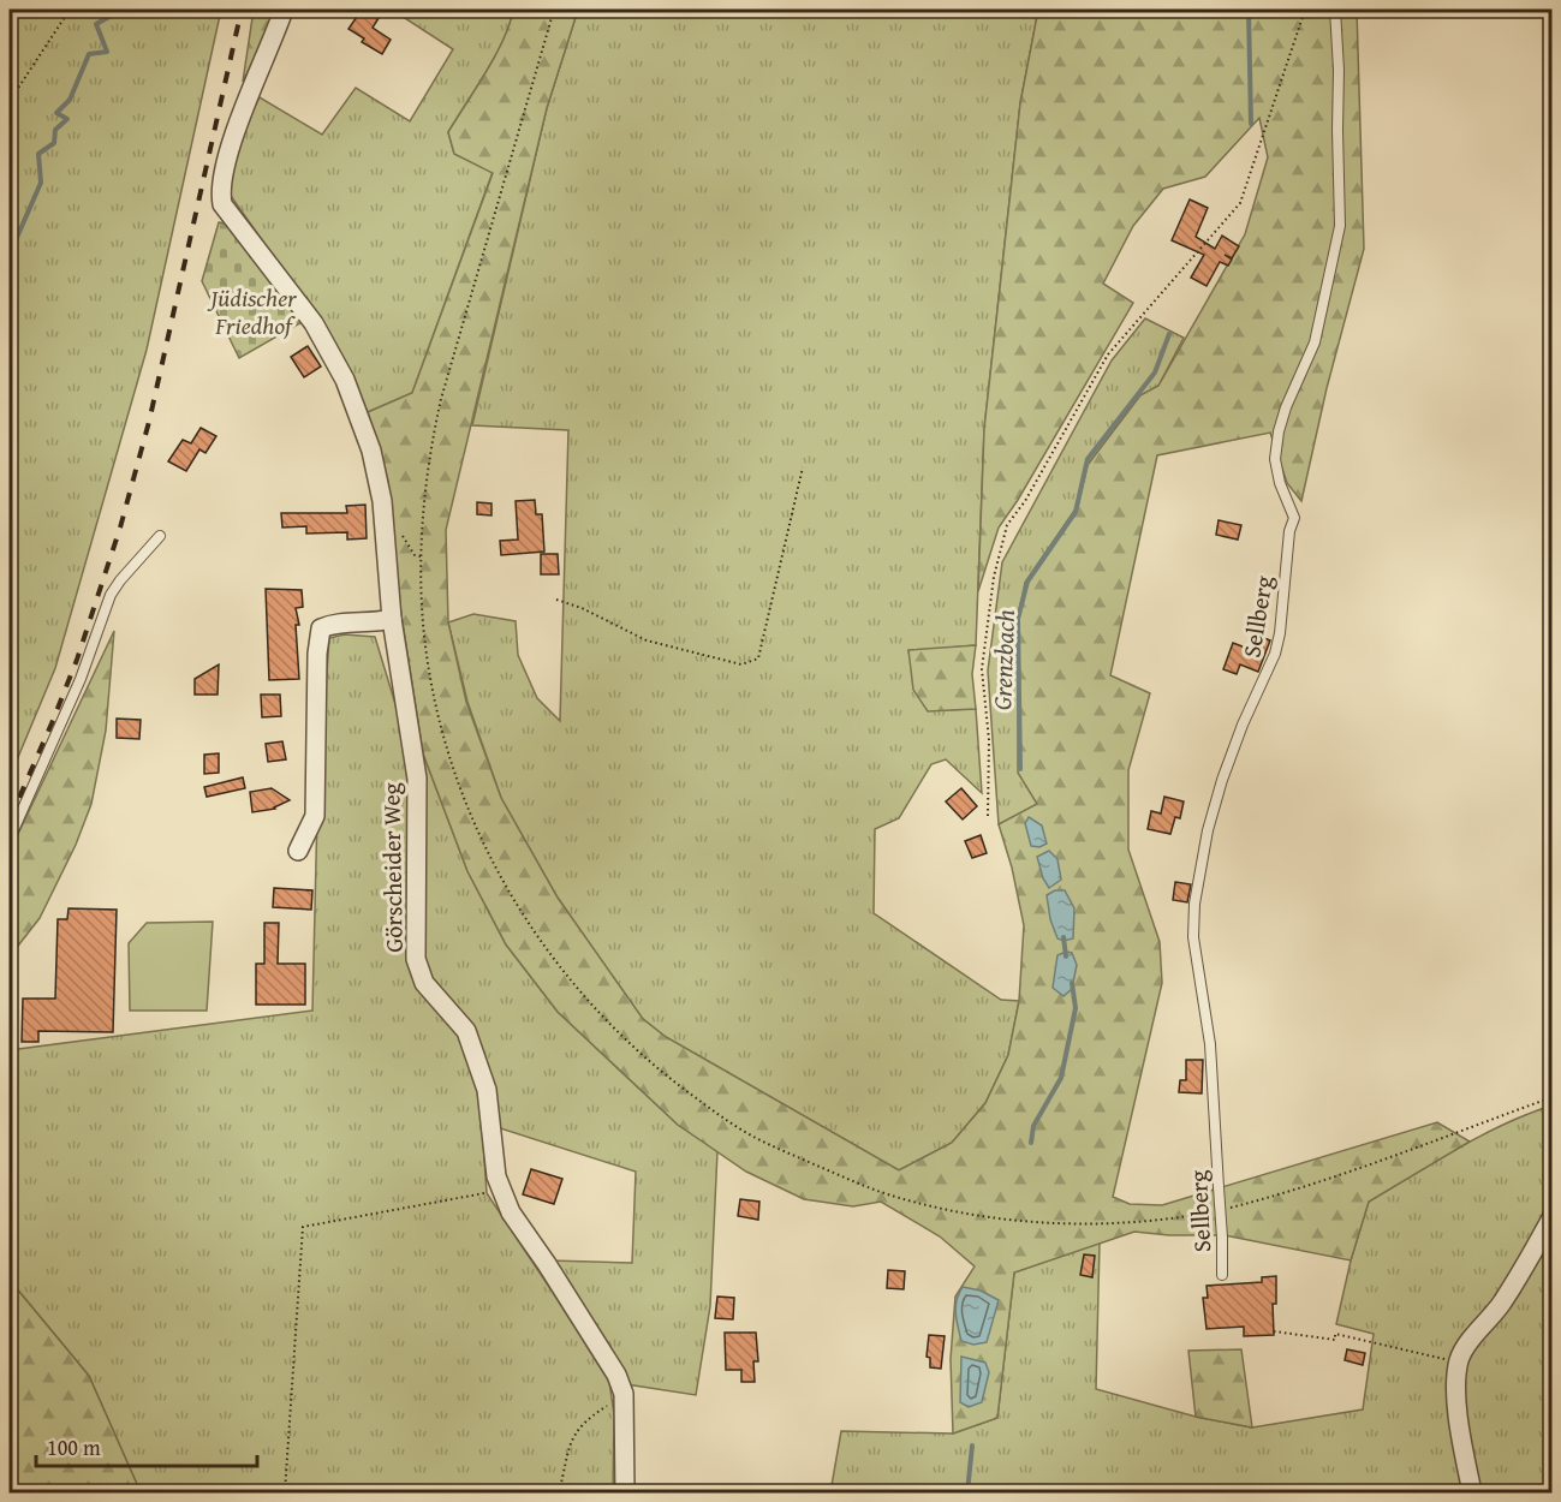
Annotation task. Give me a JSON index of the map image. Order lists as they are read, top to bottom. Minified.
{"streets":{"street":["Görscheider Weg"],"lane":["Sellberg"]},"water":["Grenzbach"],"parks":["Jüdischer Friedhof"],"scale_bar":"100 m"}
